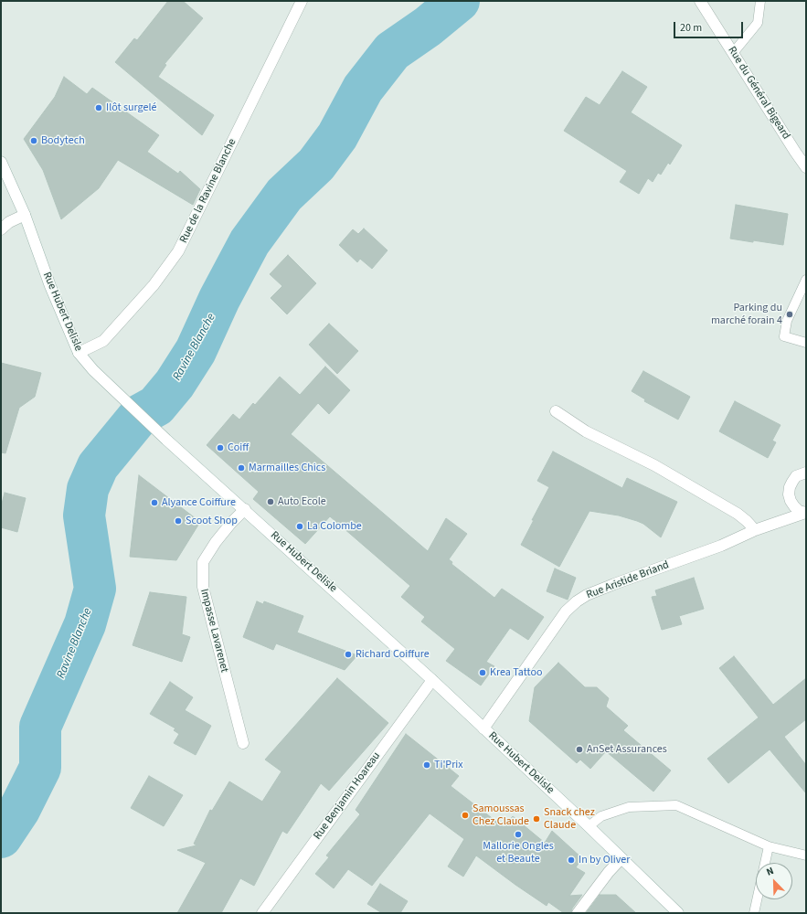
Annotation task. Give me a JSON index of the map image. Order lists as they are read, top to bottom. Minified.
{"streets":{"street":["Rue du Général Bigeard","Rue de la Ravine Blanche","Rue Hubert Delisle","Rue Aristide Briand","Impasse Lavarenet","Rue Benjamin Hoareau"]},"crossings":[["Rue de la Ravine Blanche","Rue Hubert Delisle"],["Rue Hubert Delisle","Rue Aristide Briand"],["Rue Hubert Delisle","Impasse Lavarenet"],["Rue Hubert Delisle","Rue Benjamin Hoareau"]],"water":["Ravine Blanche"],"places":["Ilôt surgelé","Bodytech","Parking du marché forain 4","Coiff","Marmailles Chics","Auto Ecole","Alyance Coiffure","Scoot Shop","La Colombe","Richard Coiffure","Krea Tattoo","AnSet Assurances","Ti'Prix","Samoussas Chez Claude","Snack chez Claude","Mallorie Ongles et Beaute","In by Oliver"],"scale_bar":"20 m","north":"top left"}
